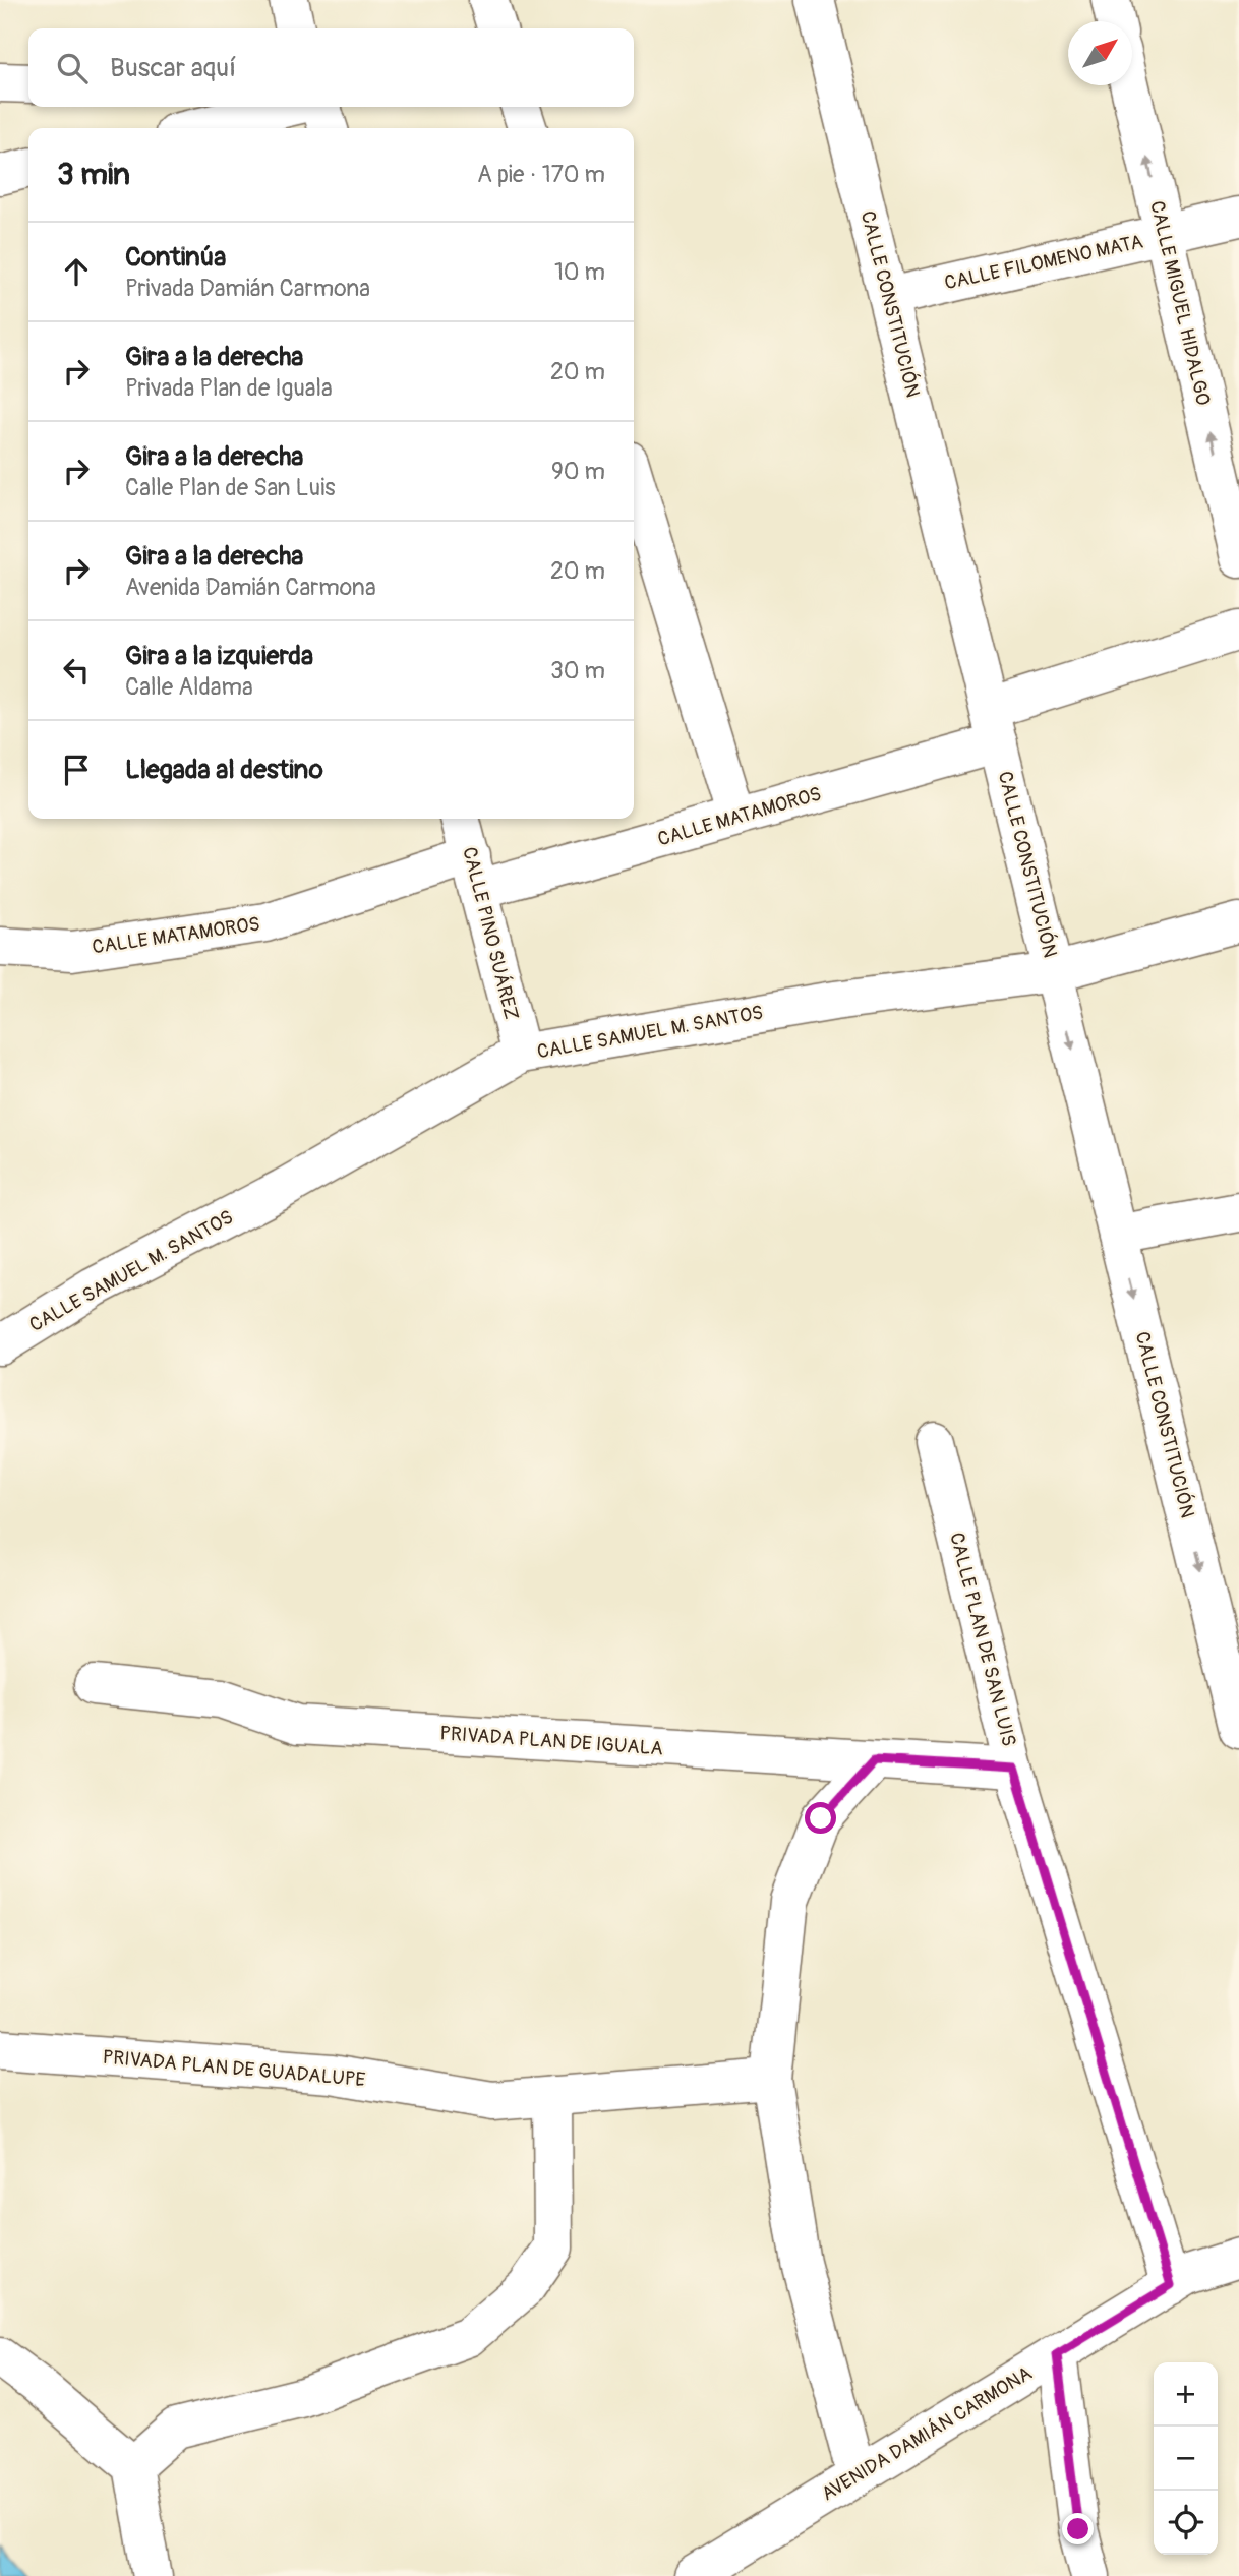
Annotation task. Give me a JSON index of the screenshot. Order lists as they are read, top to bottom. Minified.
{"streets":{"street":["CALLE FILOMENO MATA","CALLE MIGUEL HIDALGO","CALLE CONSTITUCIÓN","CALLE MATAMOROS","CALLE PINO SUÁREZ","CALLE SAMUEL M. SANTOS","CALLE PLAN DE SAN LUIS","PRIVADA PLAN DE IGUALA","PRIVADA PLAN DE GUADALUPE","AVENIDA DAMIÁN CARMONA"]},"crossings":[["CALLE FILOMENO MATA","CALLE MIGUEL HIDALGO"],["CALLE FILOMENO MATA","CALLE CONSTITUCIÓN"],["CALLE CONSTITUCIÓN","CALLE MATAMOROS"],["CALLE CONSTITUCIÓN","CALLE SAMUEL M. SANTOS"],["CALLE MATAMOROS","CALLE PINO SUÁREZ"],["CALLE PINO SUÁREZ","CALLE SAMUEL M. SANTOS"],["CALLE PLAN DE SAN LUIS","PRIVADA PLAN DE IGUALA"],["CALLE PLAN DE SAN LUIS","AVENIDA DAMIÁN CARMONA"]],"one_way":["CALLE MIGUEL HIDALGO","CALLE CONSTITUCIÓN"],"north":"top right","page":{"search":"Buscar aquí","heading":["3 min","A pie · 170 m"],"list":[["Continúa","Privada Damián Carmona","10 m"],["Gira a la derecha","Privada Plan de Iguala","20 m"],["Gira a la derecha","Calle Plan de San Luis","90 m"],["Gira a la derecha","Avenida Damián Carmona","20 m"],["Gira a la izquierda","Calle Aldama","30 m"],"Llegada al destino"],"map_buttons":["+","−"]}}
